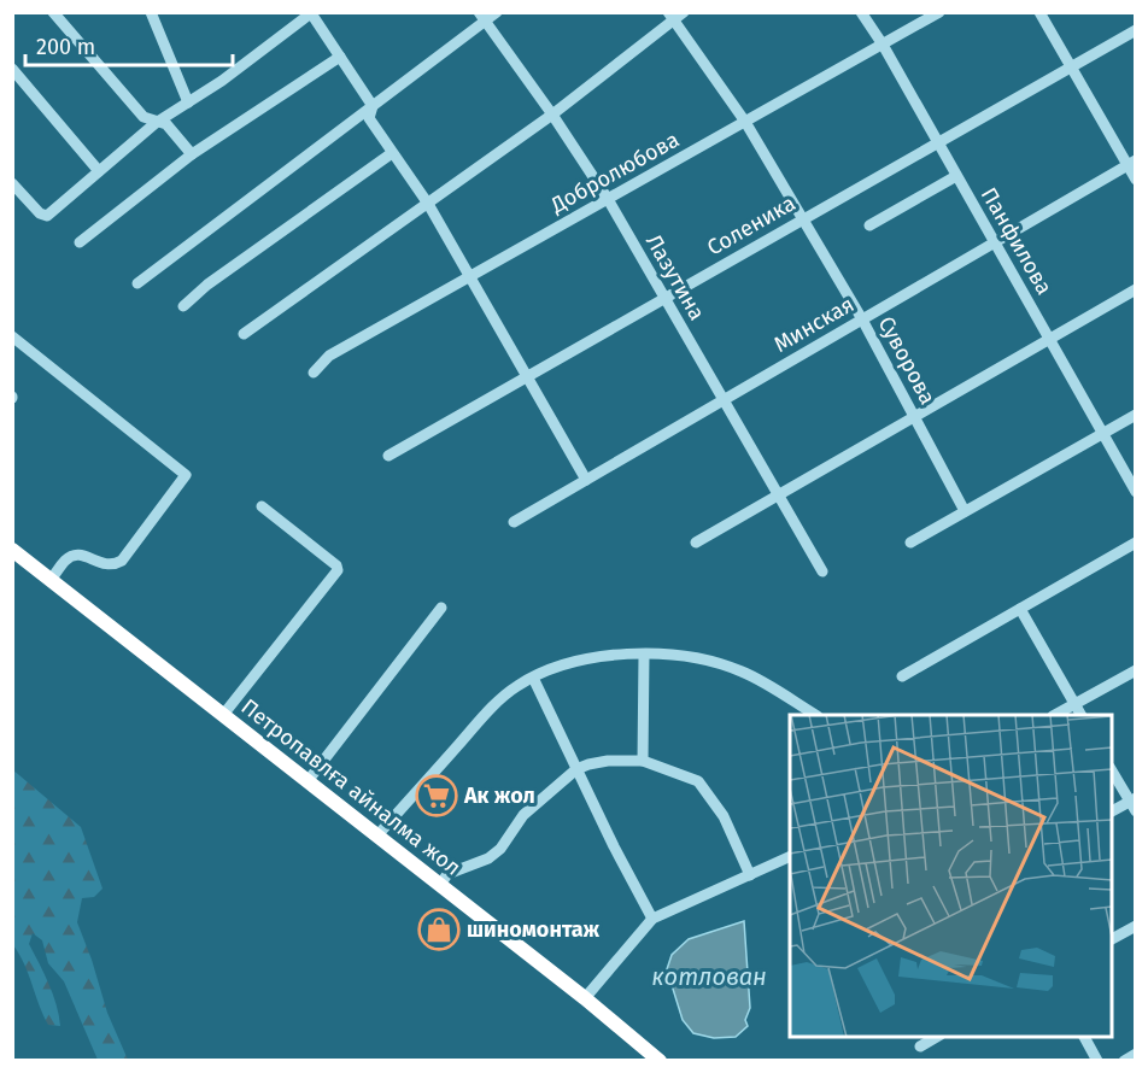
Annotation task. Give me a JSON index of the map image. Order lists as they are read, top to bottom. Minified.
{"streets":{"highway":["Петропавлға айналма жол"],"street":["Добролюбова","Соленика","Панфилова","Лазутина","Минская","Суворова"]},"crossings":[["Добролюбова","Панфилова"],["Добролюбова","Лазутина"],["Добролюбова","Суворова"],["Соленика","Панфилова"],["Соленика","Лазутина"],["Соленика","Суворова"],["Панфилова","Минская"],["Лазутина","Минская"],["Минская","Суворова"]],"water":["котлован"],"places":{"supermarket":["Ак жол"],"shop":["шиномонтаж"]},"scale_bar":"200 m"}
